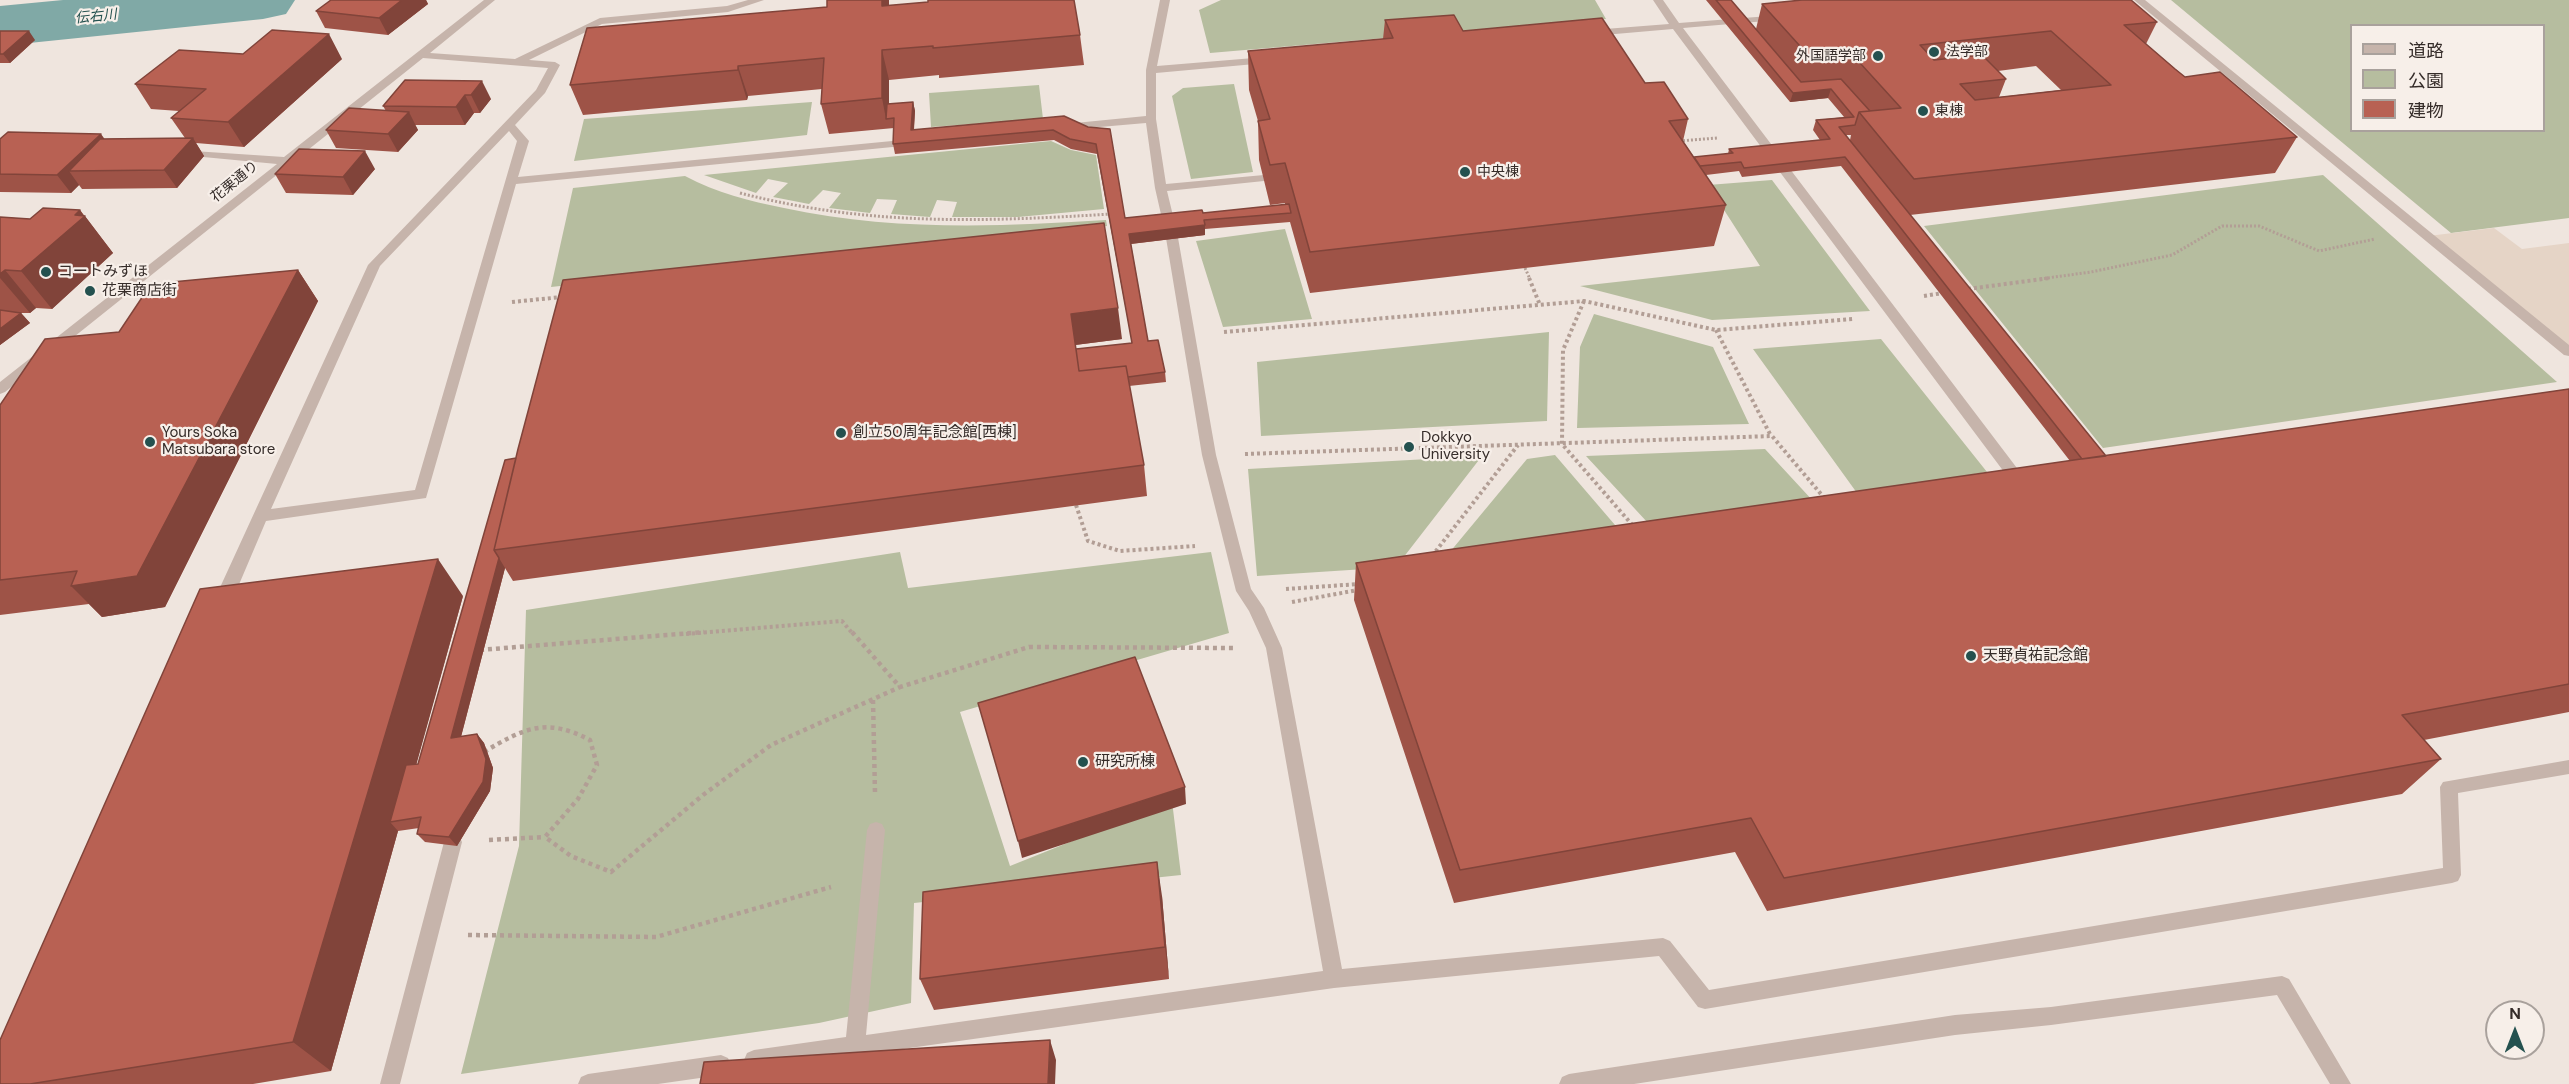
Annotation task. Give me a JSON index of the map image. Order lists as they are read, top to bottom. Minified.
{"streets":{"street":["花栗通り"]},"water":["伝右川"],"places":["法学部","外国語学部","東棟","中央棟","コートみずほ","花栗商店街","創立50周年記念館[西棟]","Yours Soka Matsubara store","Dokkyo University","天野貞祐記念館","研究所棟"],"legend":["道路","公園","建物"],"north":"top"}
